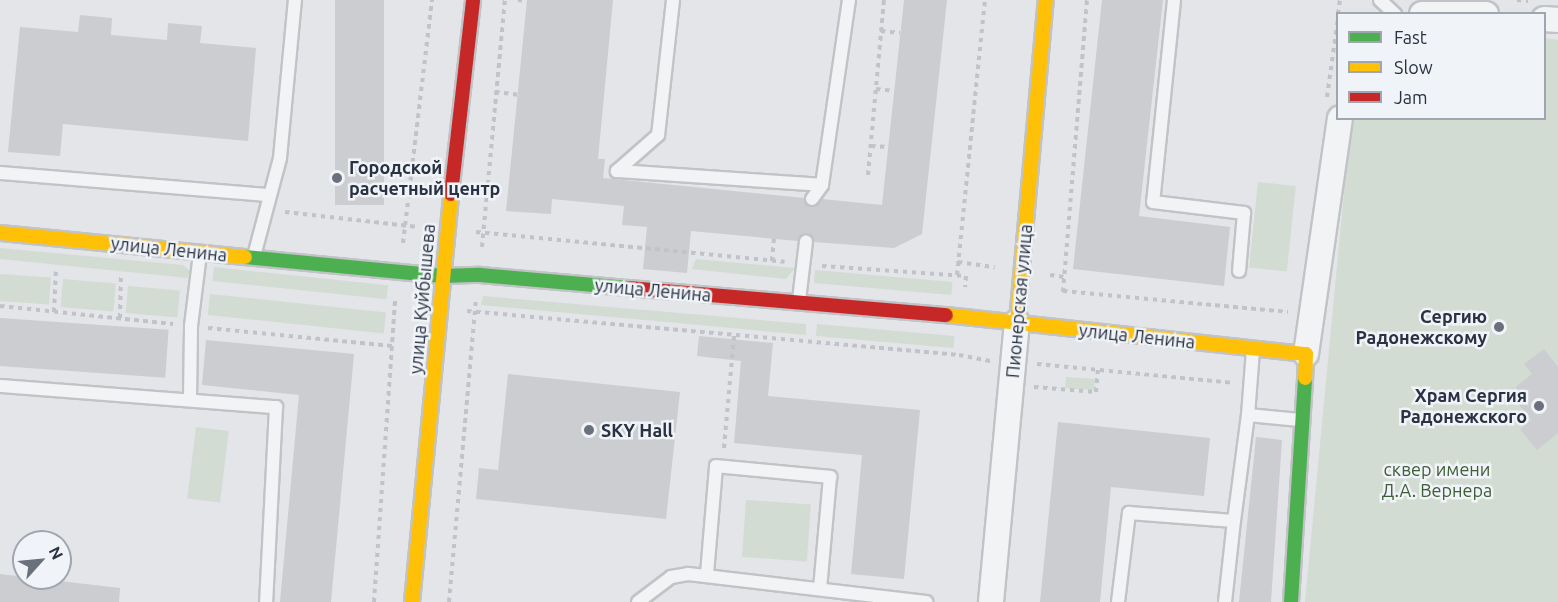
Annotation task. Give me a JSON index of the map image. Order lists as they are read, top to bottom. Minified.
{"streets":{"street":["улица Ленина","улица Куйбышева","Пионерская улица"]},"crossings":[["улица Ленина","улица Куйбышева"],["улица Ленина","Пионерская улица"]],"parks":["сквер имени Д.А. Вернера"],"places":["Городской расчетный центр","Сергию Радонежскому","Храм Сергия Радонежского","SKY Hall"],"legend":["Fast","Slow","Jam"],"north":"top right"}
